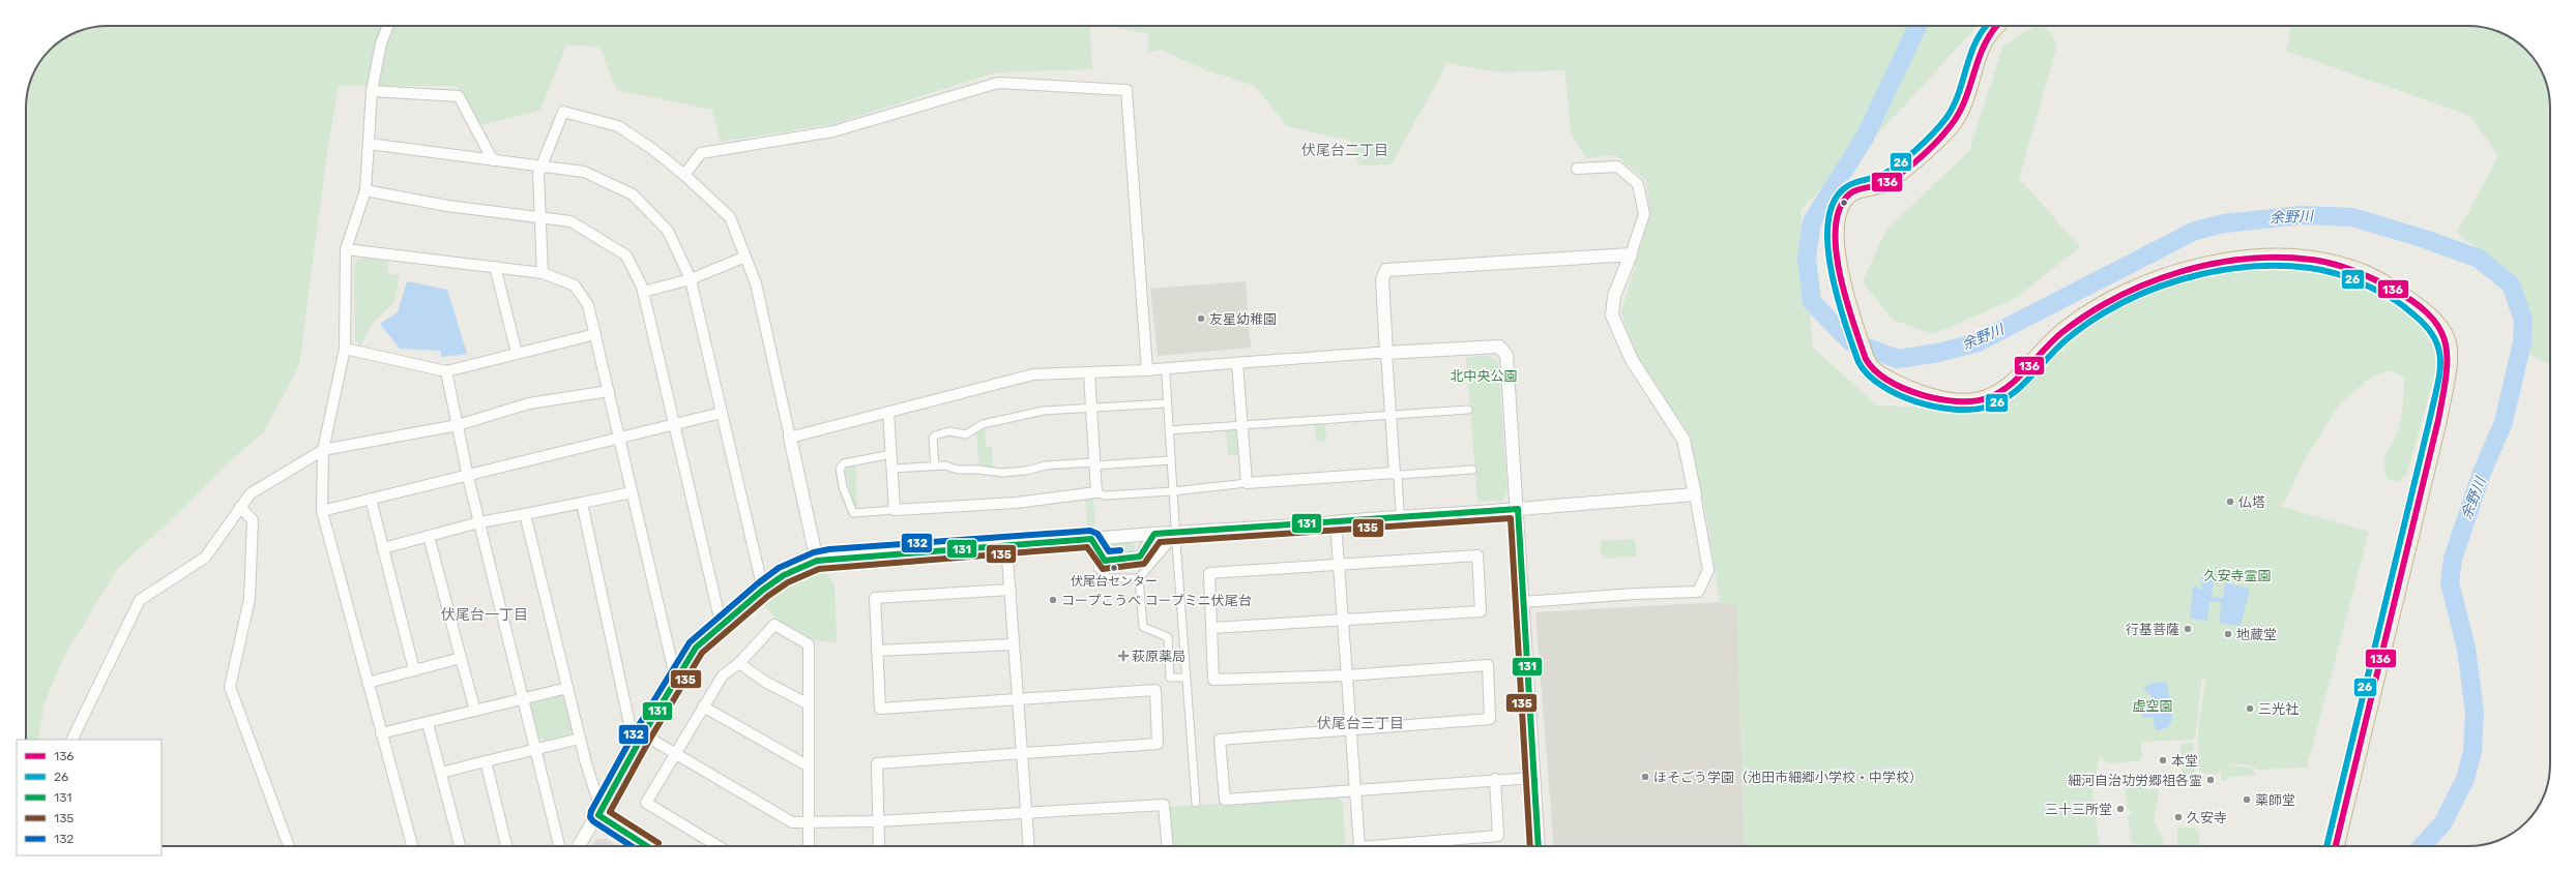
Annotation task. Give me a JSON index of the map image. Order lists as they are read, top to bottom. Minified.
{"districts":["伏尾台二丁目","伏尾台一丁目","伏尾台三丁目"],"water":["余野川"],"parks":["北中央公園","久安寺霊園","虚空園"],"places":{"other":["友星幼稚園","仏塔","伏尾台センター","コープこうべ コープミニ伏尾台","行基菩薩","地蔵堂","三光社","本堂","ほそごう学園（池田市細郷小学校・中学校）","細河自治功労郷祖各霊","薬師堂","三十三所堂","久安寺"],"health":["萩原薬局"]},"lines":["transit line 136","transit line 26","transit line 131","transit line 135","transit line 132"],"legend":["136","26","131","135","132"]}
